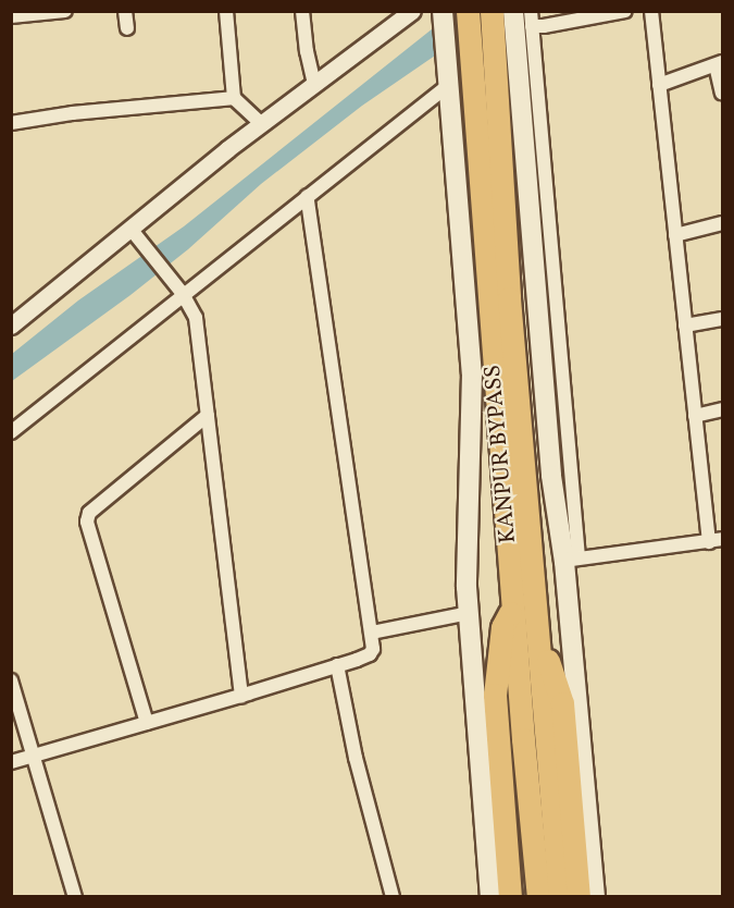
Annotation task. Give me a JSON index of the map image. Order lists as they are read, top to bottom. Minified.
{"streets":{"highway":["KANPUR BYPASS"]}}
